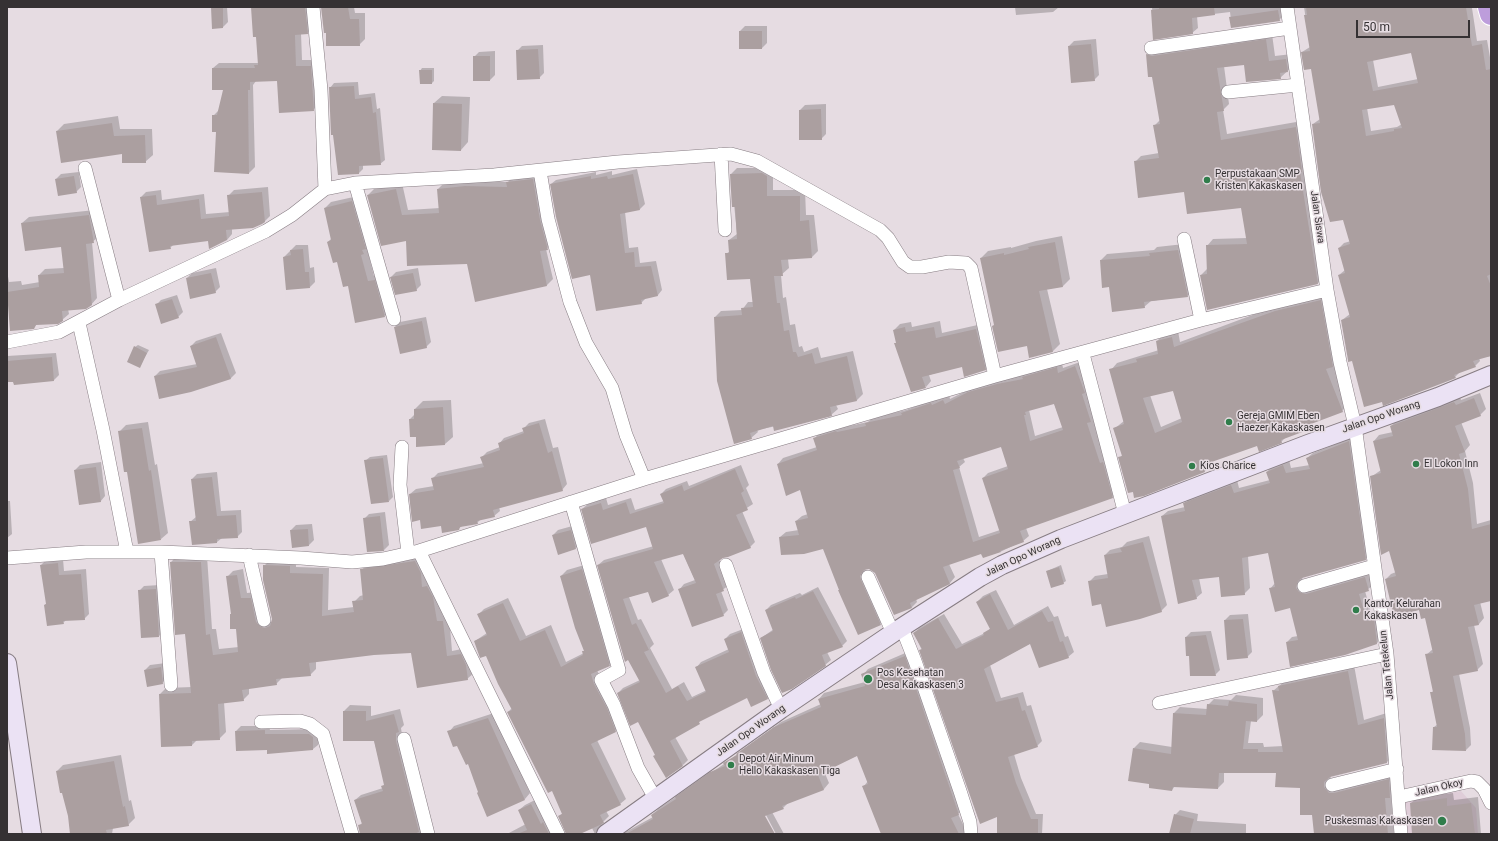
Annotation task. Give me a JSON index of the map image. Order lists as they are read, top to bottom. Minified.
{"streets":{"street":["Jalan Siswa","Jalan Opo Worang","Jalan Tetekelun","Jalan Okoy"]},"crossings":[["Jalan Siswa","Jalan Opo Worang"],["Jalan Siswa","Jalan Tetekelun"],["Jalan Opo Worang","Jalan Tetekelun"],["Jalan Tetekelun","Jalan Okoy"]],"places":["Perpustakaan SMP Kristen Kakaskasen","Gereja GMIM Eben Haezer Kakaskasen","El Lokon Inn","Kios Charice","Kantor Kelurahan Kakaskasen","Pos Kesehatan Desa Kakaskasen 3","Depot Air Minum Hello Kakaskasen Tiga","Puskesmas Kakaskasen"],"scale_bar":"50 m"}
